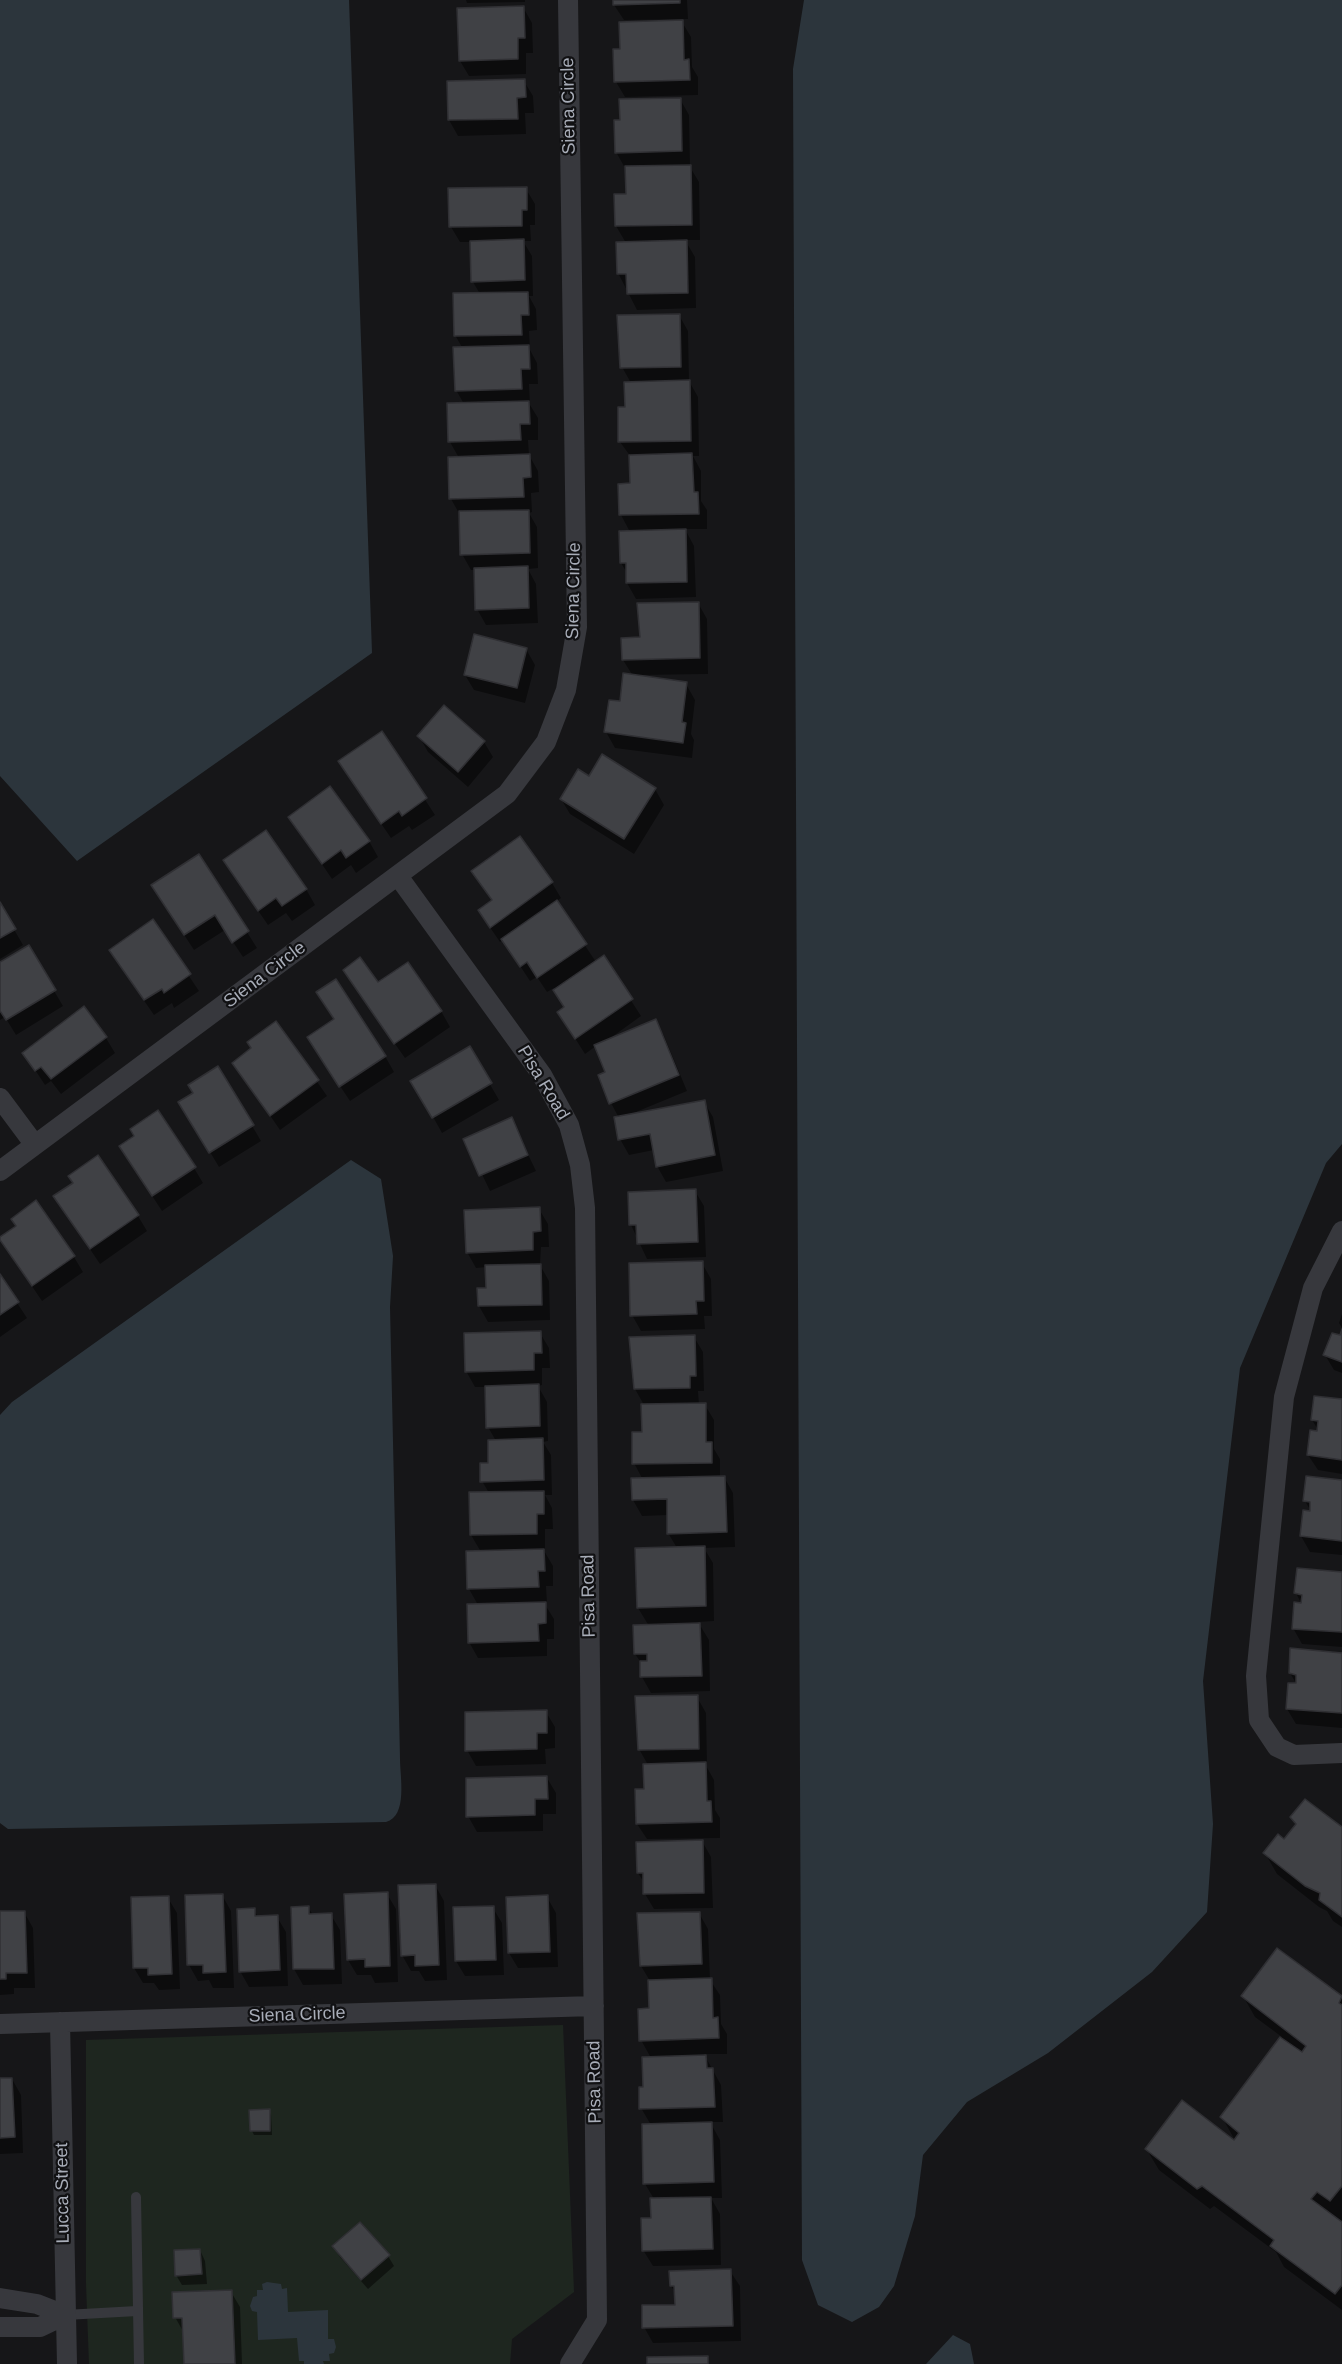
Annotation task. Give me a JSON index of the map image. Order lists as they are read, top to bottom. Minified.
{"streets":{"street":["Siena Circle","Pisa Road","Lucca Street"]},"crossings":[["Siena Circle","Pisa Road"],["Siena Circle","Lucca Street"]]}
